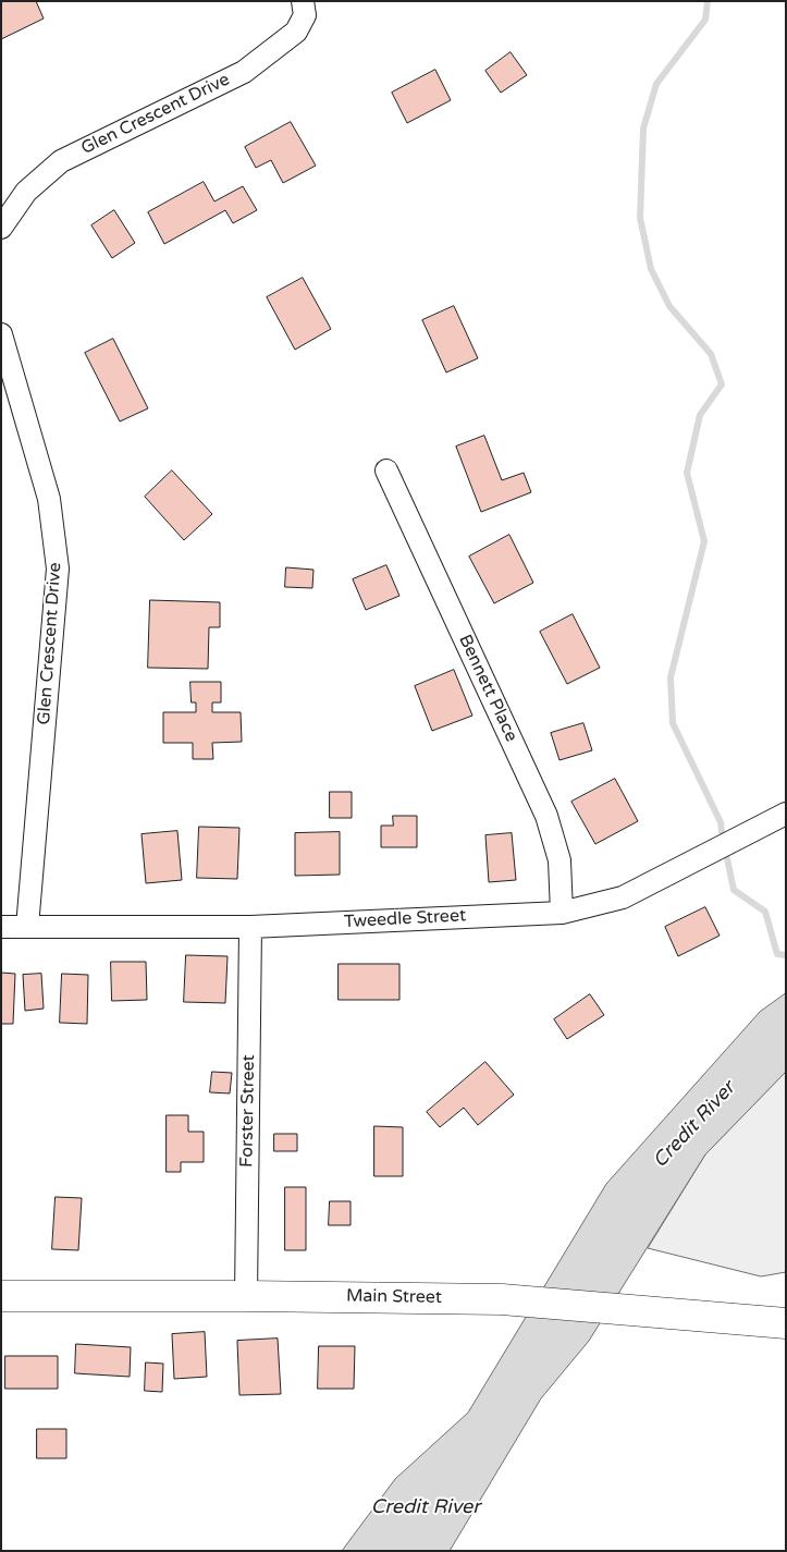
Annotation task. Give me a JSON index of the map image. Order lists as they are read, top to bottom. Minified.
{"streets":{"main road":["Main Street"],"street":["Glen Crescent Drive","Bennett Place","Tweedle Street","Forster Street"]},"crossings":[["Glen Crescent Drive","Tweedle Street"],["Bennett Place","Tweedle Street"],["Tweedle Street","Forster Street"],["Forster Street","Main Street"]],"water":["Credit River"]}
